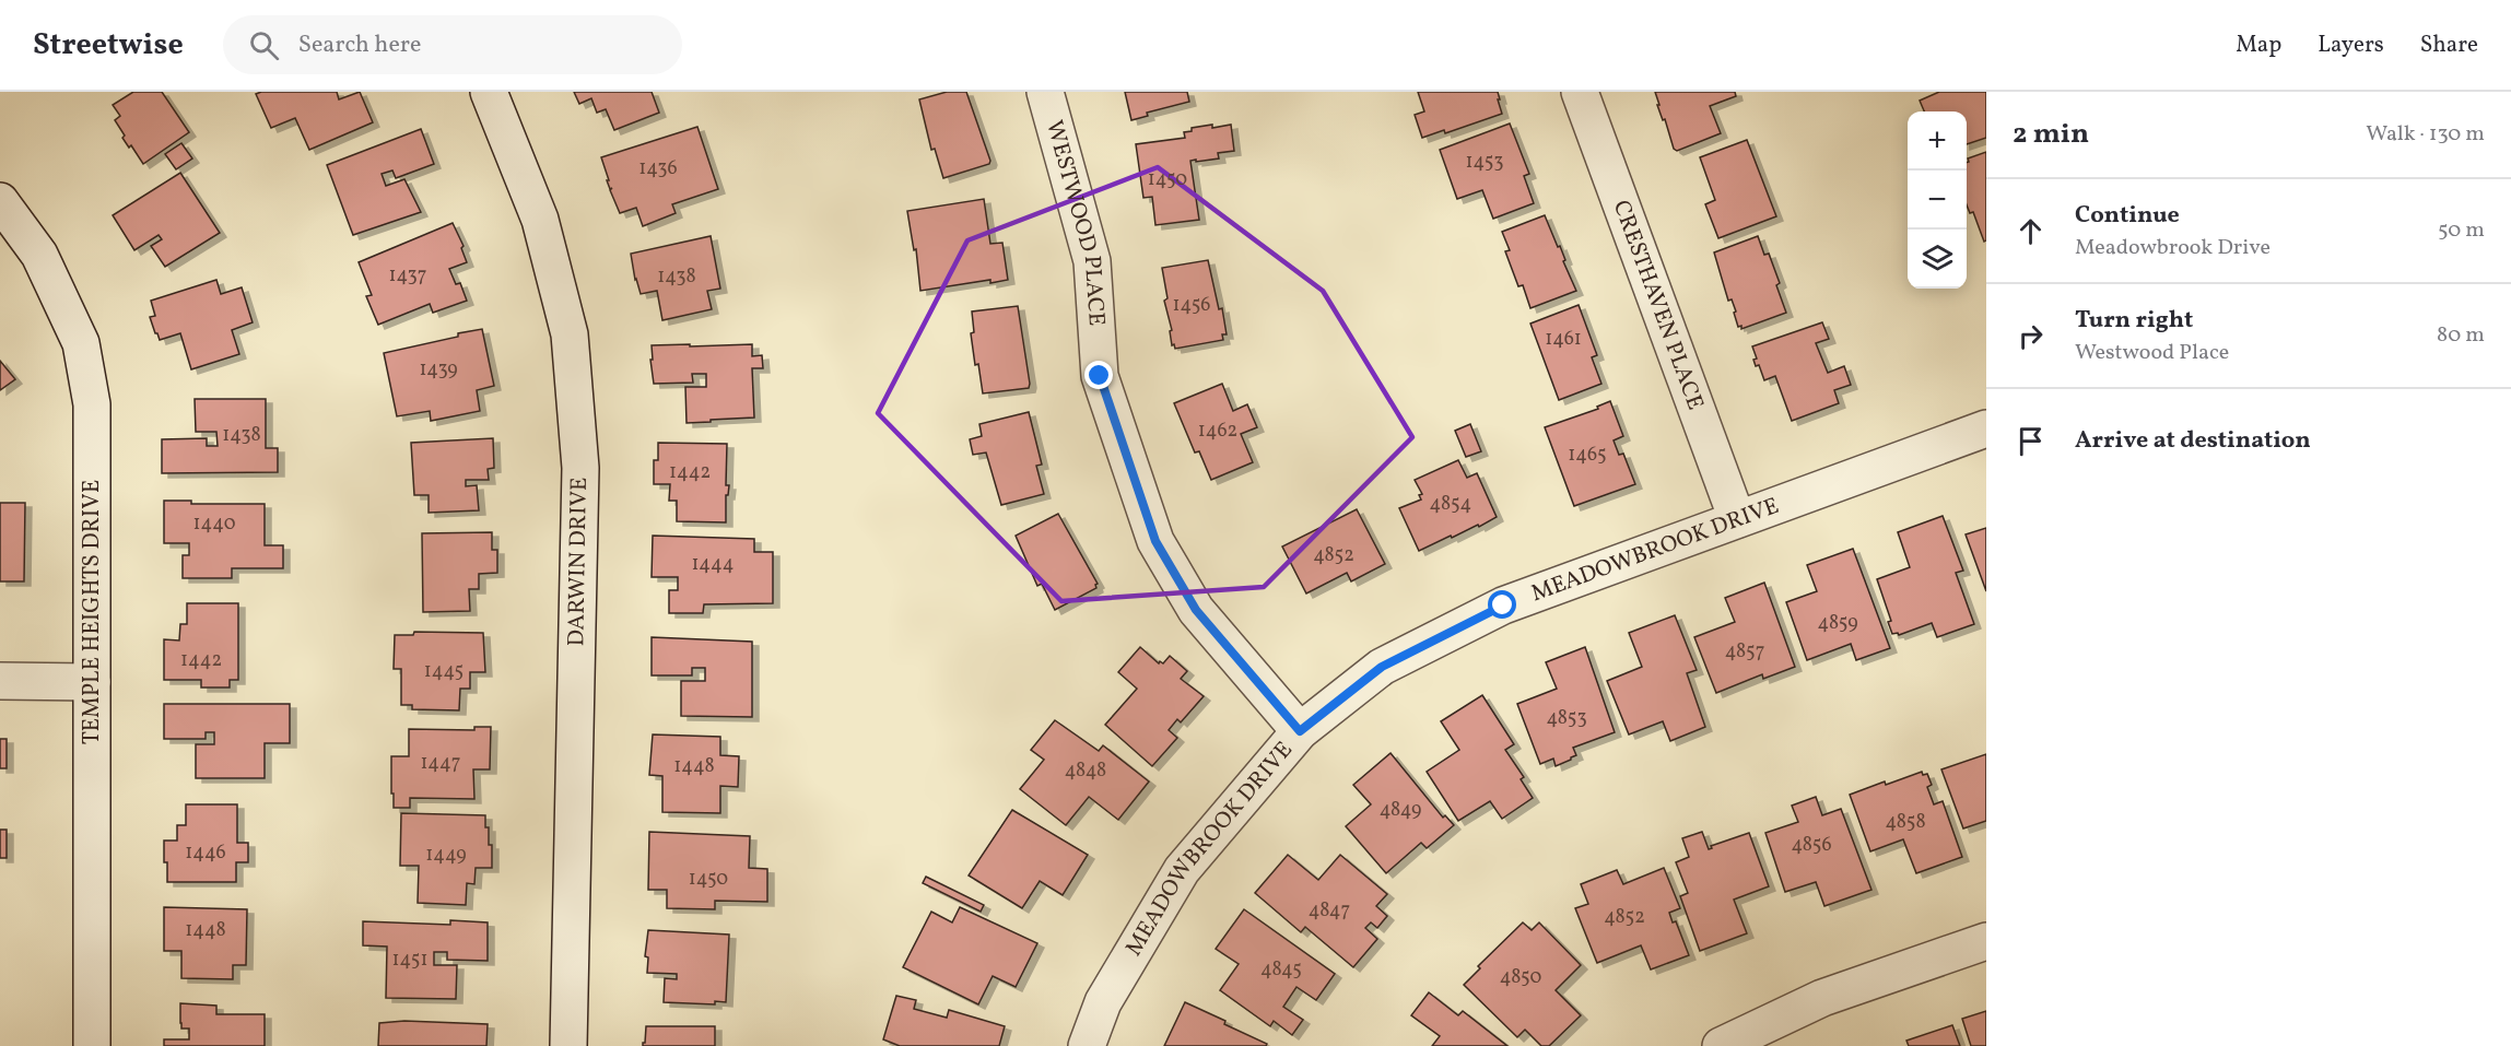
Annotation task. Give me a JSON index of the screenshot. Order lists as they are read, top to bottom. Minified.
{"streets":{"street":["WESTWOOD PLACE","CRESTHAVEN PLACE","MEADOWBROOK DRIVE","DARWIN DRIVE","TEMPLE HEIGHTS DRIVE"]},"crossings":[["WESTWOOD PLACE","MEADOWBROOK DRIVE"],["CRESTHAVEN PLACE","MEADOWBROOK DRIVE"]],"house_numbers":["1453","1436","1450","1437","1438","1456","1461","1439","1462","1438","1465","1442","4854","1440","4852","1444","4859","4857","1442","1445","4853","1447","1448","4848","4849","4858","4856","1446","1449","1450","4847","4852","1448","1451","4845","4850"],"page":{"header":"Streetwise","search":"Search here","nav":["Map","Layers","Share"],"heading":["2 min","Walk · 130 m"],"map_buttons":["+","−"],"list":[["Continue","Meadowbrook Drive","50 m"],["Turn right","Westwood Place","80 m"],"Arrive at destination"]}}
